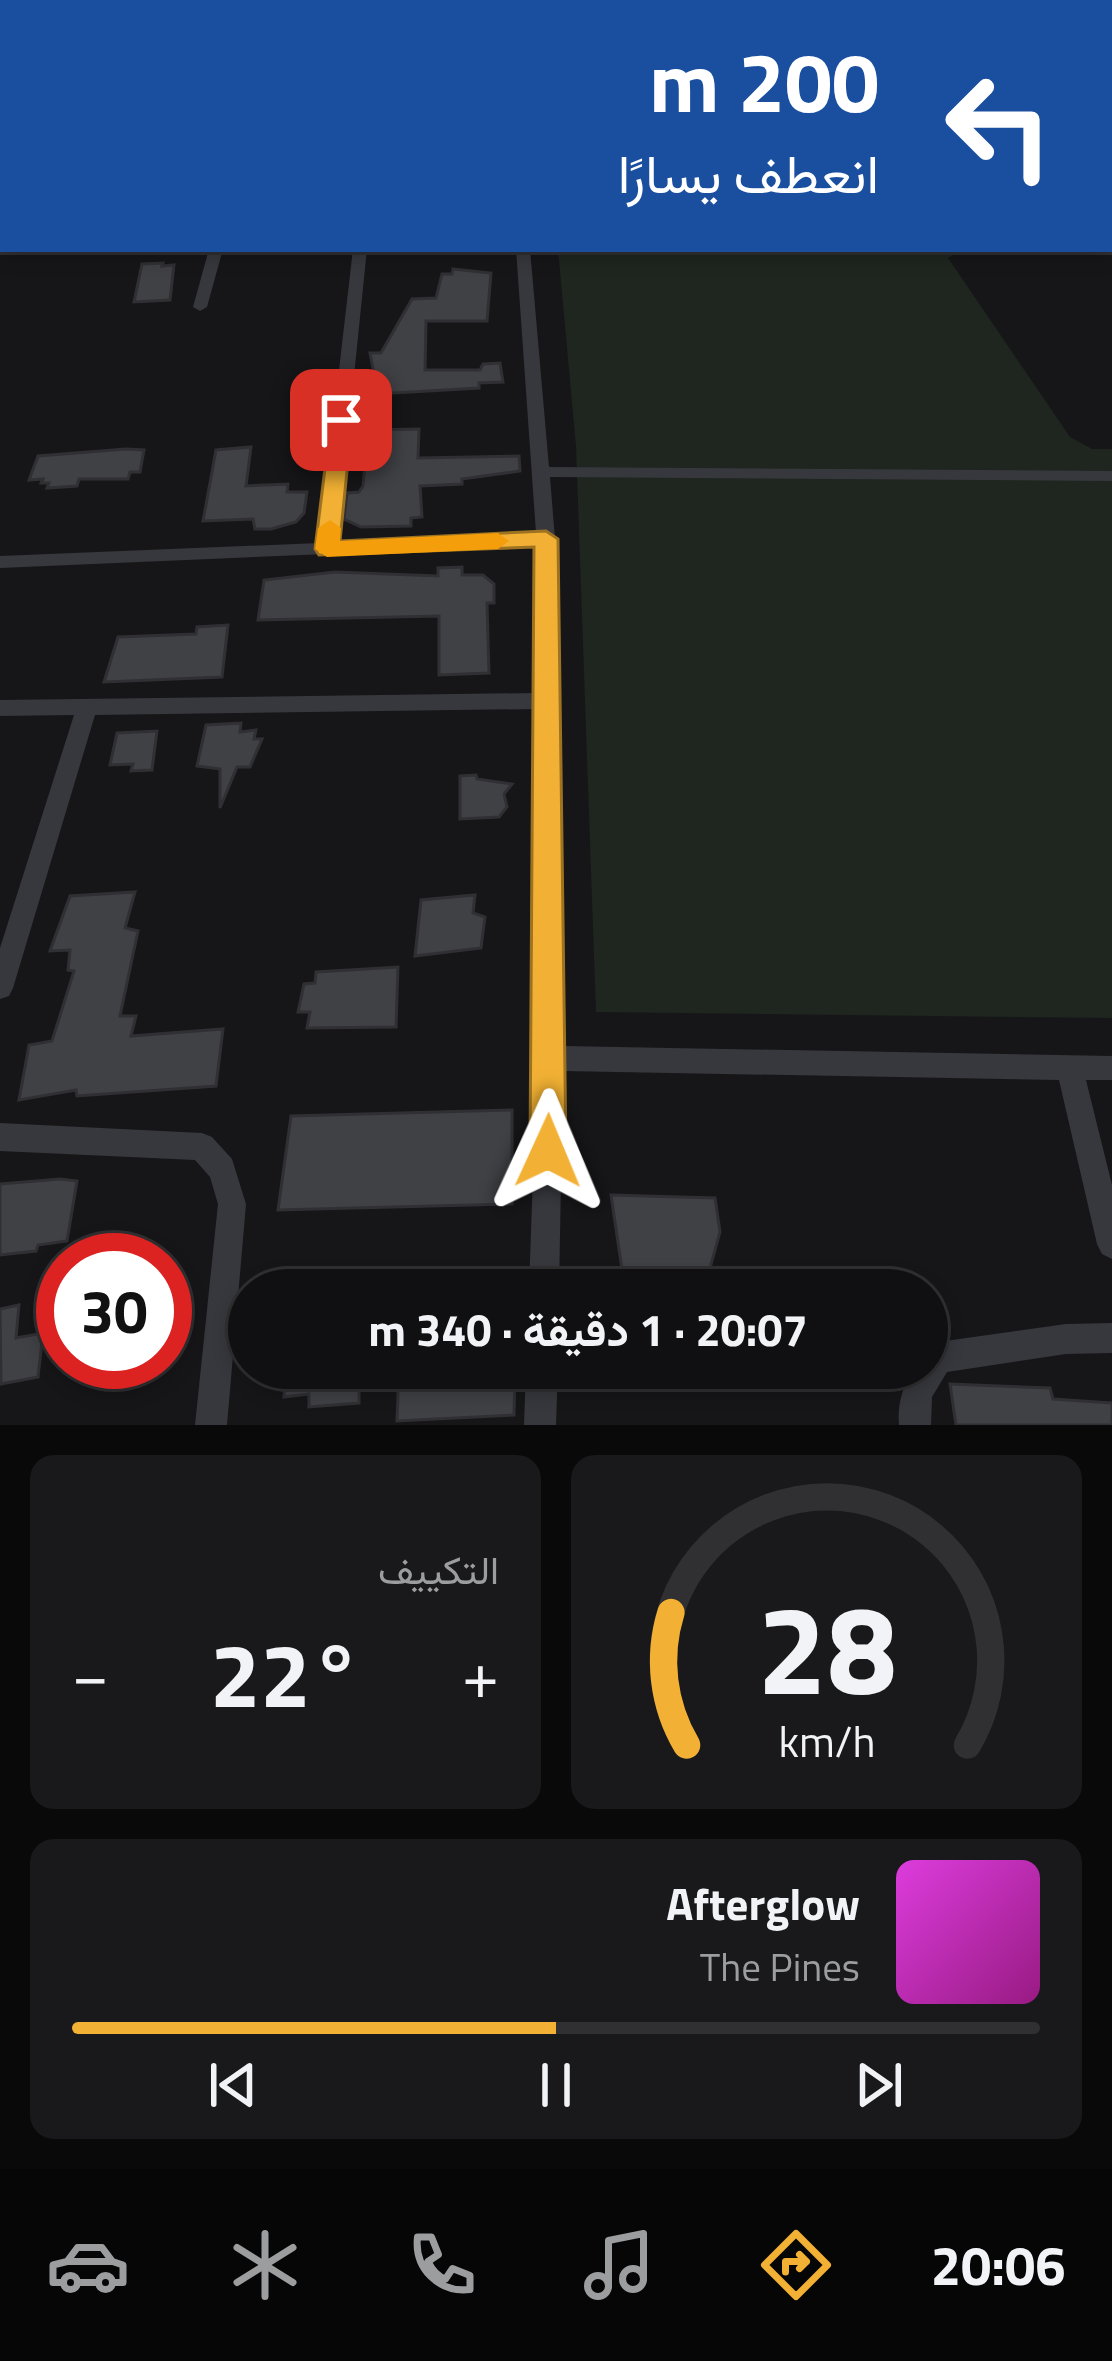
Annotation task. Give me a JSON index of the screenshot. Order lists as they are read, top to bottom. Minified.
{"page":{"turn":["200 m","انعطف يسارًا"],"limit":"30","trip":"20:07 · 1 دقيقة · 340 m","tile":"التكييف","heat":["−","22°","+"],"song":["Afterglow","The Pines"],"tabs":"20:06","gauge":["28","km/h"]}}
